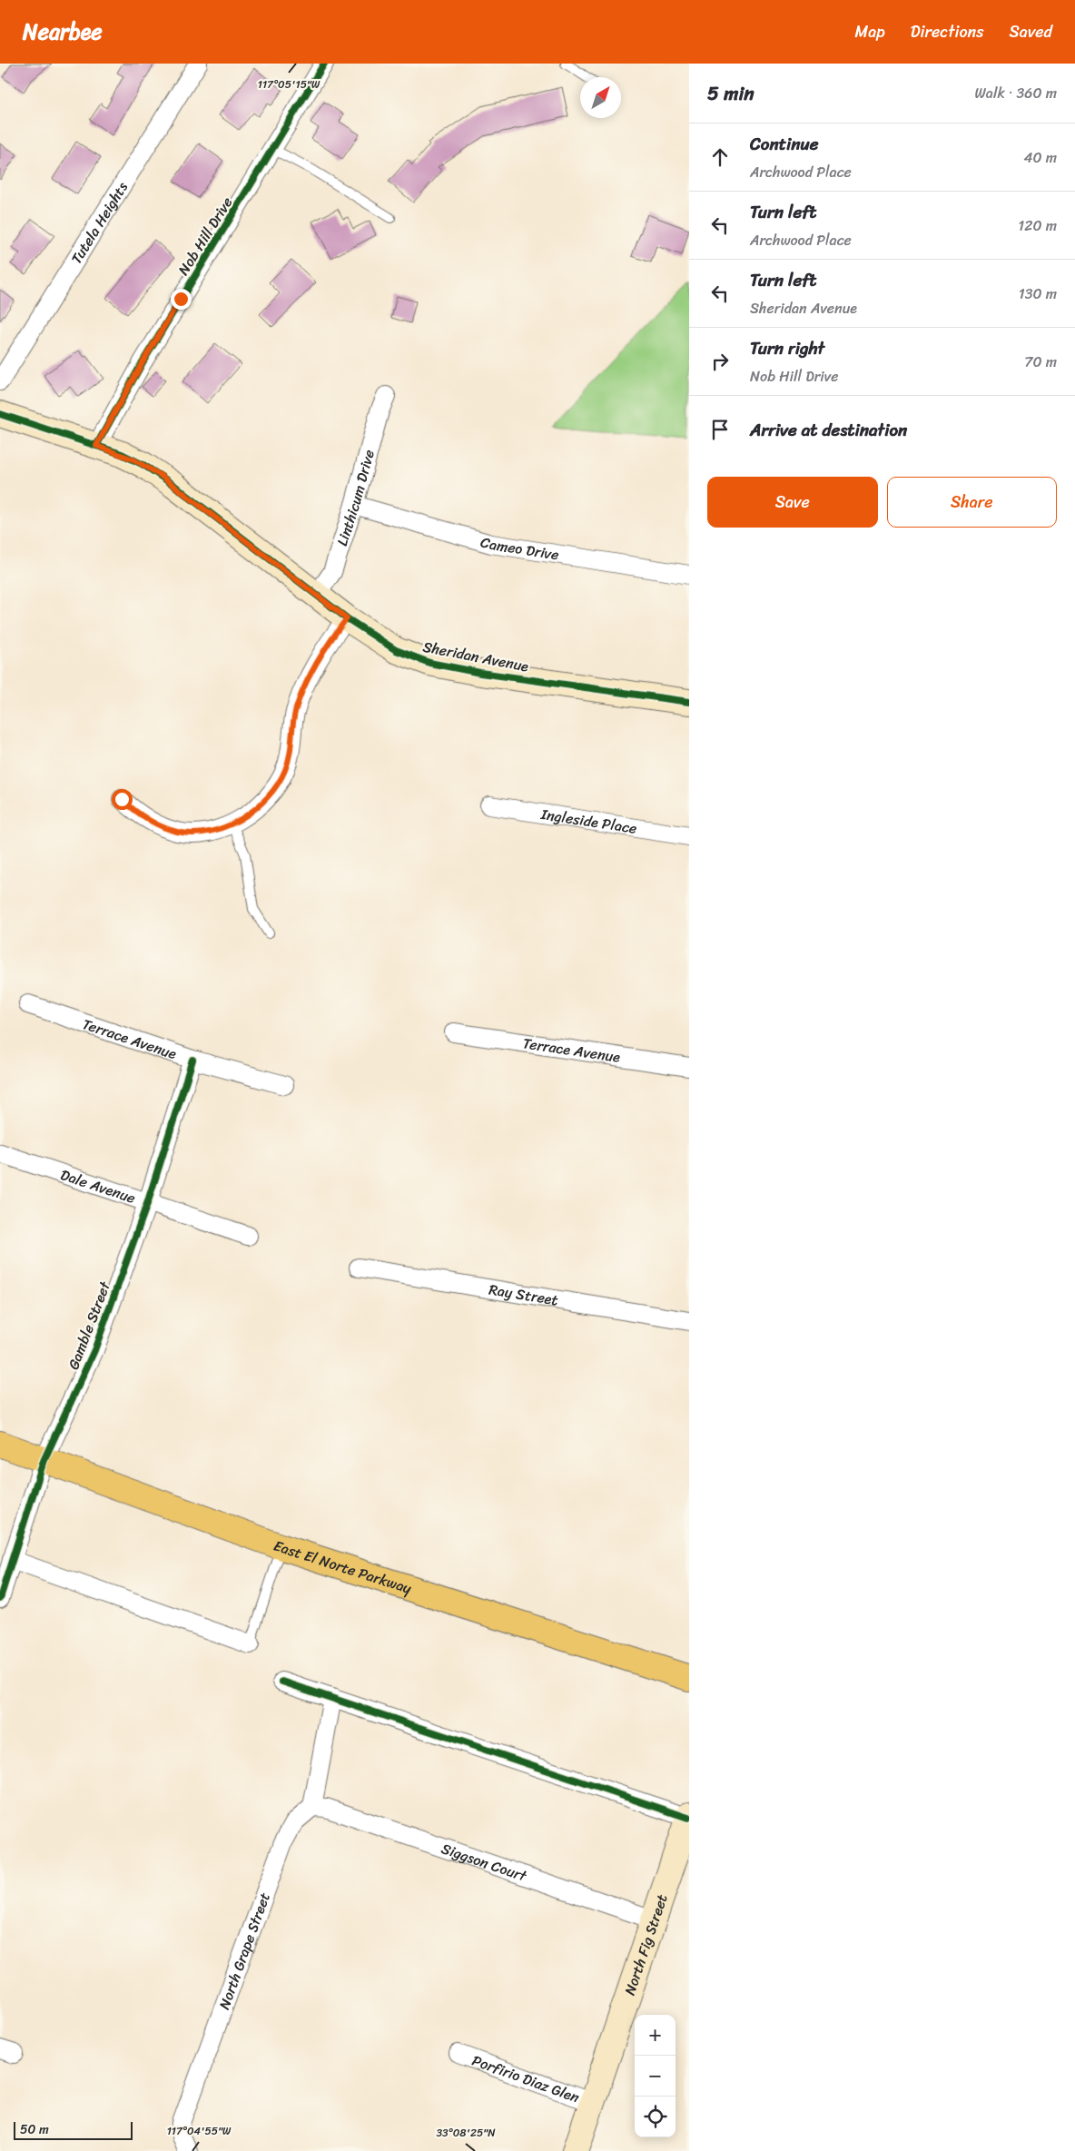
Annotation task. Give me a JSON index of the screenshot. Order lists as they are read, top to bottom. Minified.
{"streets":{"main road":["East El Norte Parkway"],"street":["Tutela Heights","Nob Hill Drive","Linthicum Drive","Cameo Drive","Sheridan Avenue","Ingleside Place","Terrace Avenue","Dale Avenue","Ray Street","Gamble Street","Siggson Court","North Fig Street","North Grape Street","Porfirio Diaz Glen"]},"crossings":[["Nob Hill Drive","Sheridan Avenue"],["Linthicum Drive","Cameo Drive"],["Linthicum Drive","Sheridan Avenue"],["Terrace Avenue","Gamble Street"],["Dale Avenue","Gamble Street"],["Gamble Street","East El Norte Parkway"],["Siggson Court","North Fig Street"],["Siggson Court","North Grape Street"],["North Fig Street","Porfirio Diaz Glen"]],"scale_bar":"50 m","north":"top right","page":{"header":"Nearbee","nav":["Map","Directions","Saved"],"heading":["5 min","Walk · 360 m"],"list":[["Continue","Archwood Place","40 m"],["Turn left","Archwood Place","120 m"],["Turn left","Sheridan Avenue","130 m"],["Turn right","Nob Hill Drive","70 m"],"Arrive at destination"],"buttons":["Save","Share"],"map_buttons":["+","−"],"scale":"50 m"},"coordinates":["117°05'15\"W","117°04'55\"W","33°08'25\"N"]}
